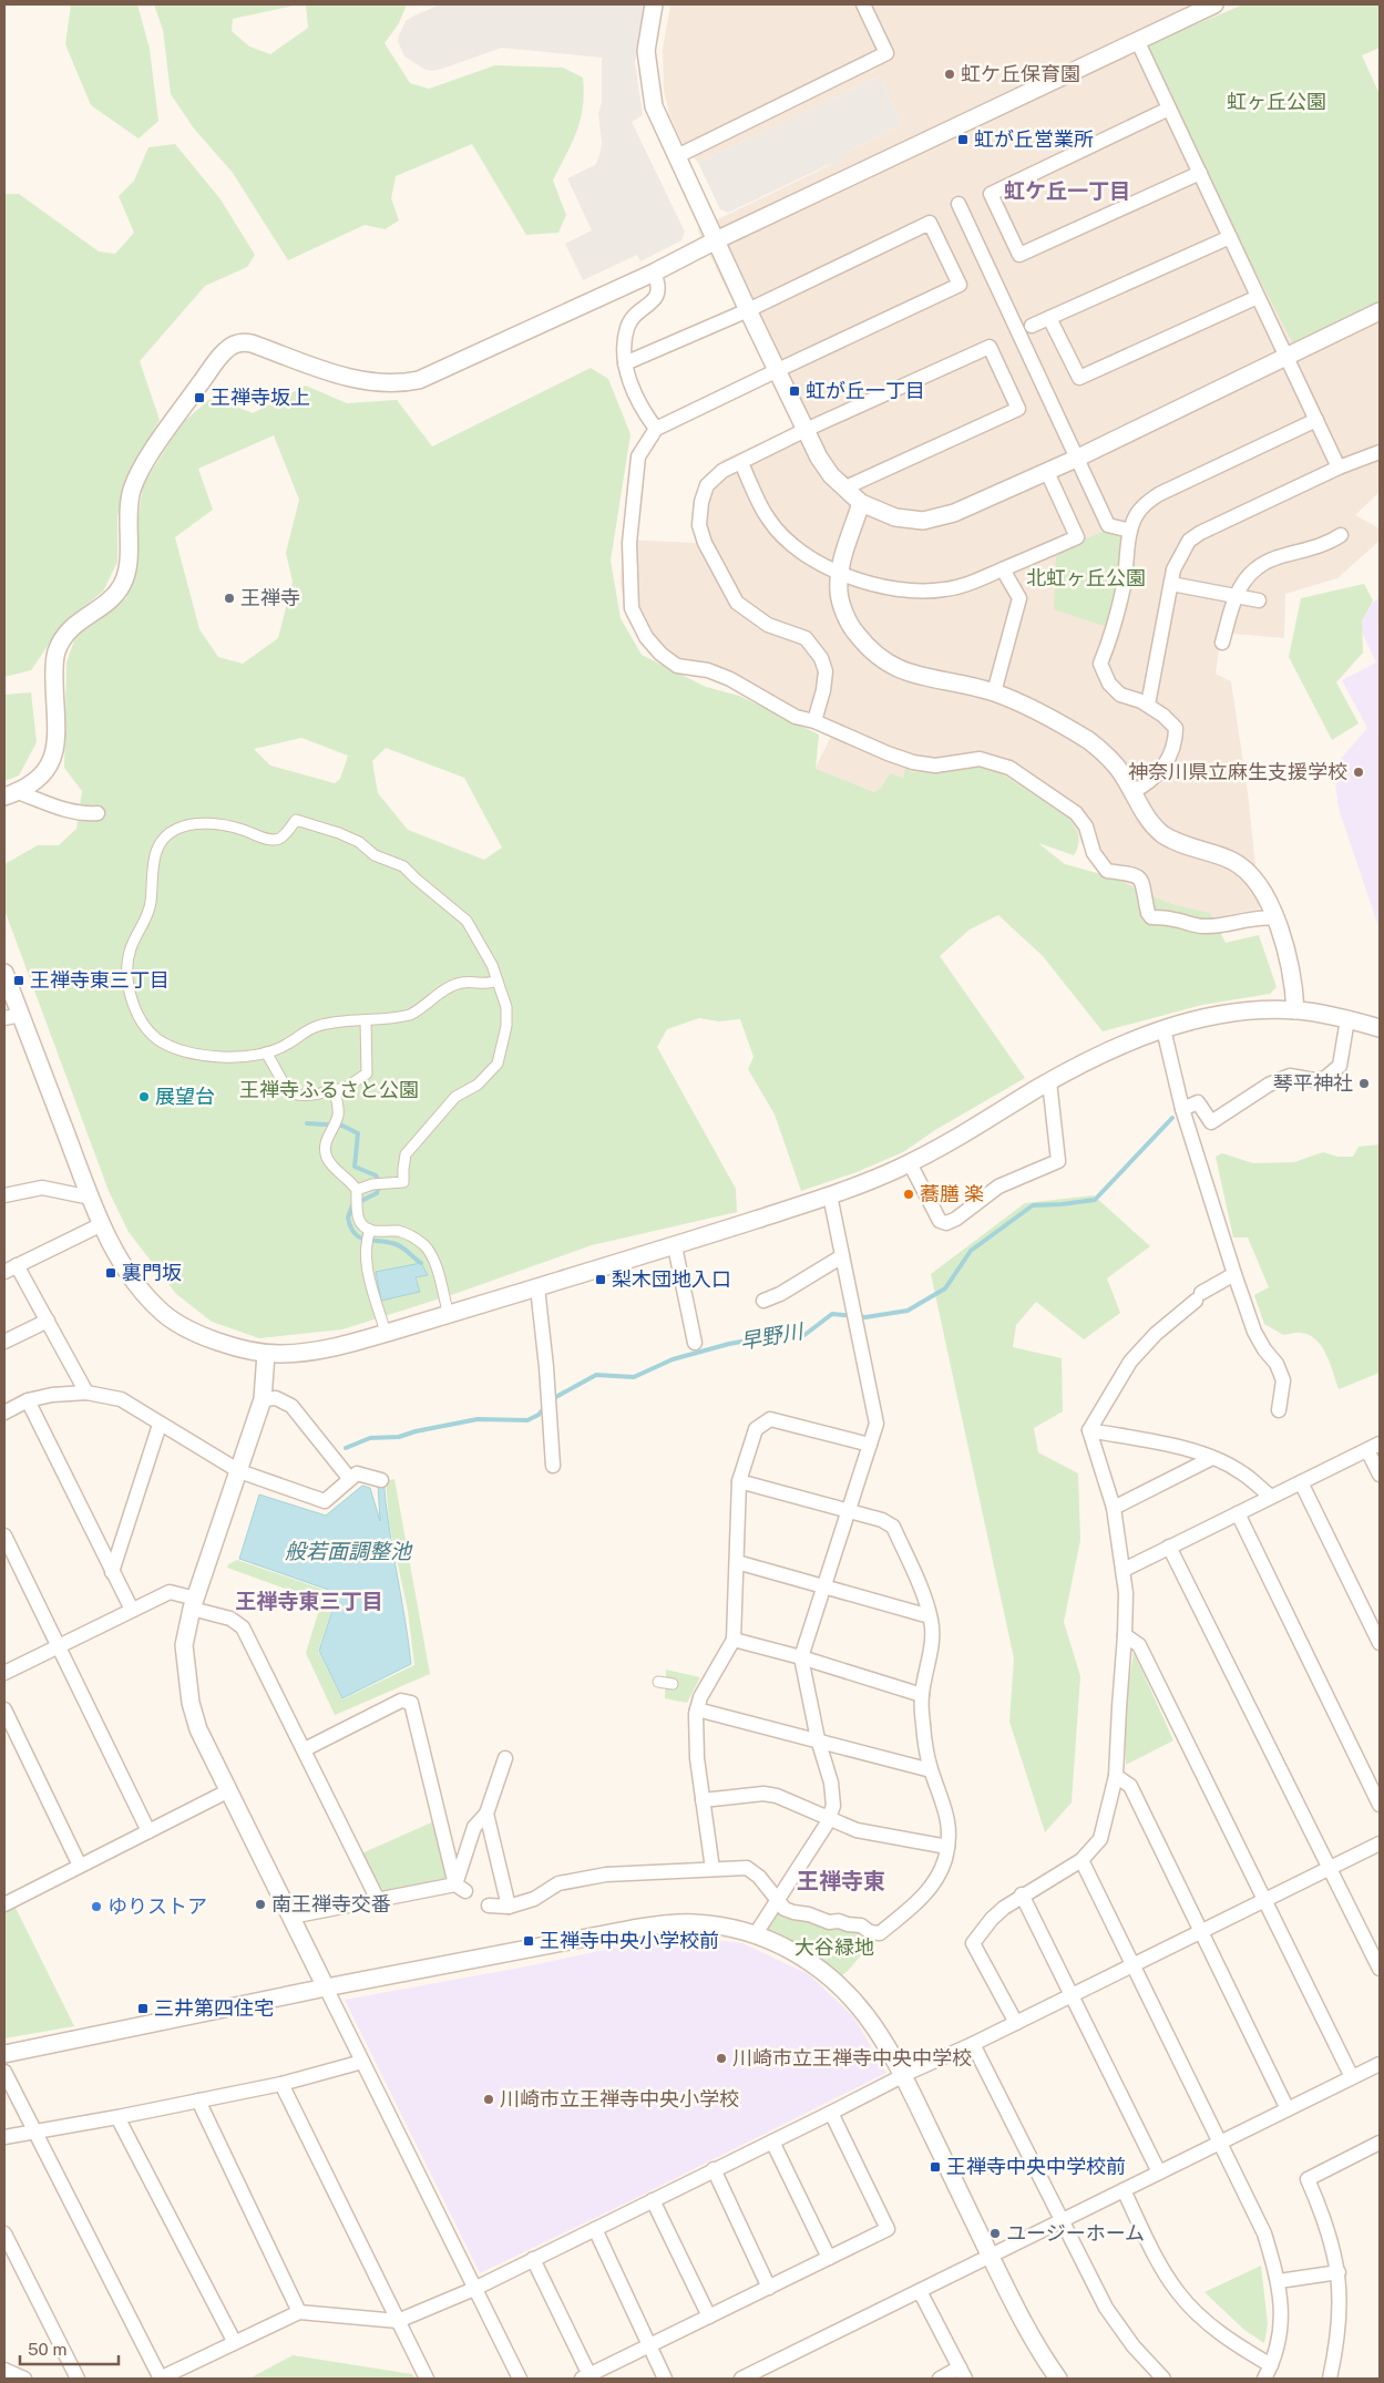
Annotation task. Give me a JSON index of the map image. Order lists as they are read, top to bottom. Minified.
{"districts":["虹ケ丘一丁目","王禅寺東三丁目","王禅寺東"],"water":["早野川","般若面調整池"],"parks":["虹ヶ丘公園","北虹ヶ丘公園","王禅寺ふるさと公園","大谷緑地"],"places":{"other":["虹ケ丘保育園","王禅寺","神奈川県立麻生支援学校","琴平神社","展望台","蕎膳 楽","南王禅寺交番","ゆりストア","川崎市立王禅寺中央中学校","川崎市立王禅寺中央小学校","ユージーホーム"],"transit":["虹が丘営業所","虹が丘一丁目","王禅寺坂上","王禅寺東三丁目","裏門坂","梨木団地入口","王禅寺中央小学校前","三井第四住宅","王禅寺中央中学校前"]},"scale_bar":"50 m"}
